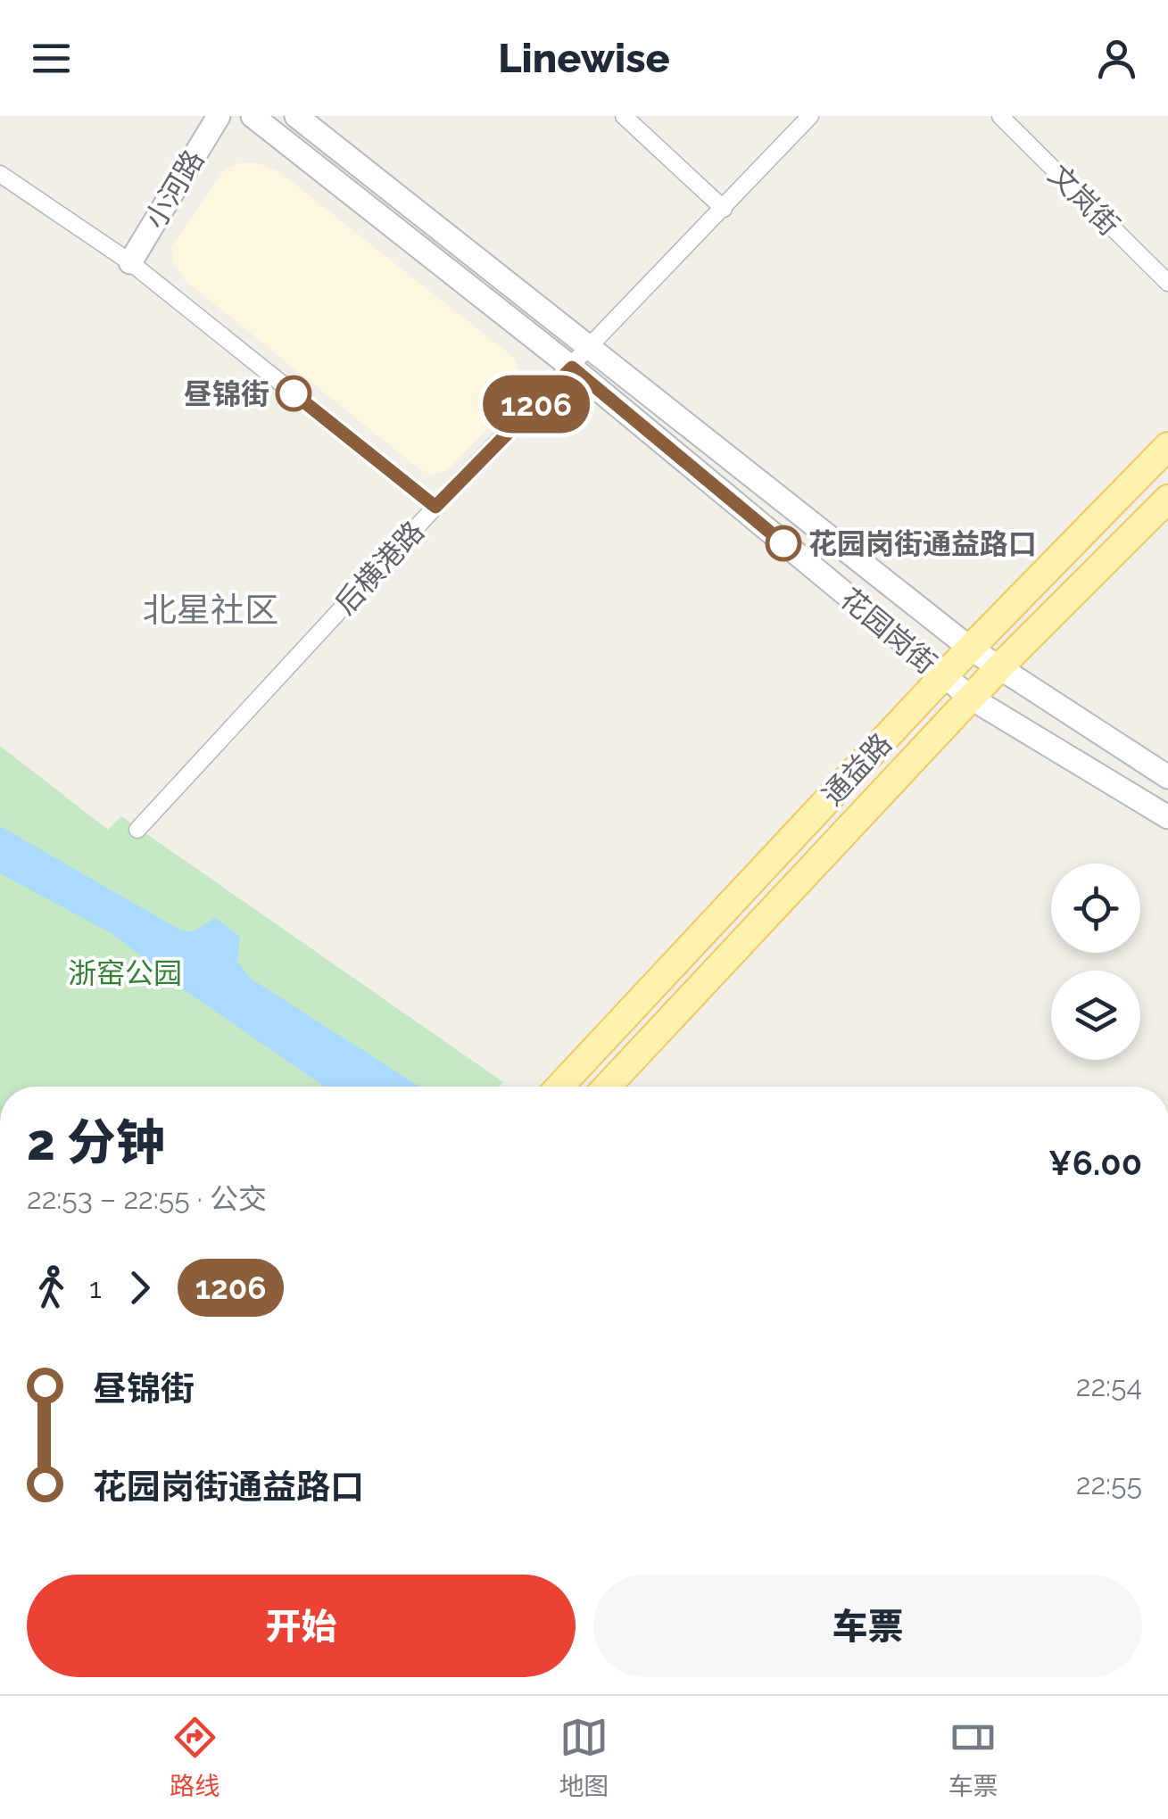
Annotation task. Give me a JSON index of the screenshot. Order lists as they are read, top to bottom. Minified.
{"streets":{"main road":["通益路"],"street":["小河路","文岚街","后横港路","花园岗街"]},"crossings":[["后横港路","花园岗街"],["花园岗街","通益路"]],"districts":["北星社区"],"parks":["浙窑公园"],"places":["昼锦街","花园岗街通益路口"],"lines":["bus line 1206"],"page":{"header":"Linewise","on_map":"1206","heading":["2 分钟","22:53 – 22:55 · 公交","¥6.00"],"legs":["1","1206"],"list":[{"name":"昼锦街","value":"22:54"},{"name":"花园岗街通益路口","value":"22:55"}],"buttons":["开始","车票"],"tabs":["路线","地图","车票"]}}
